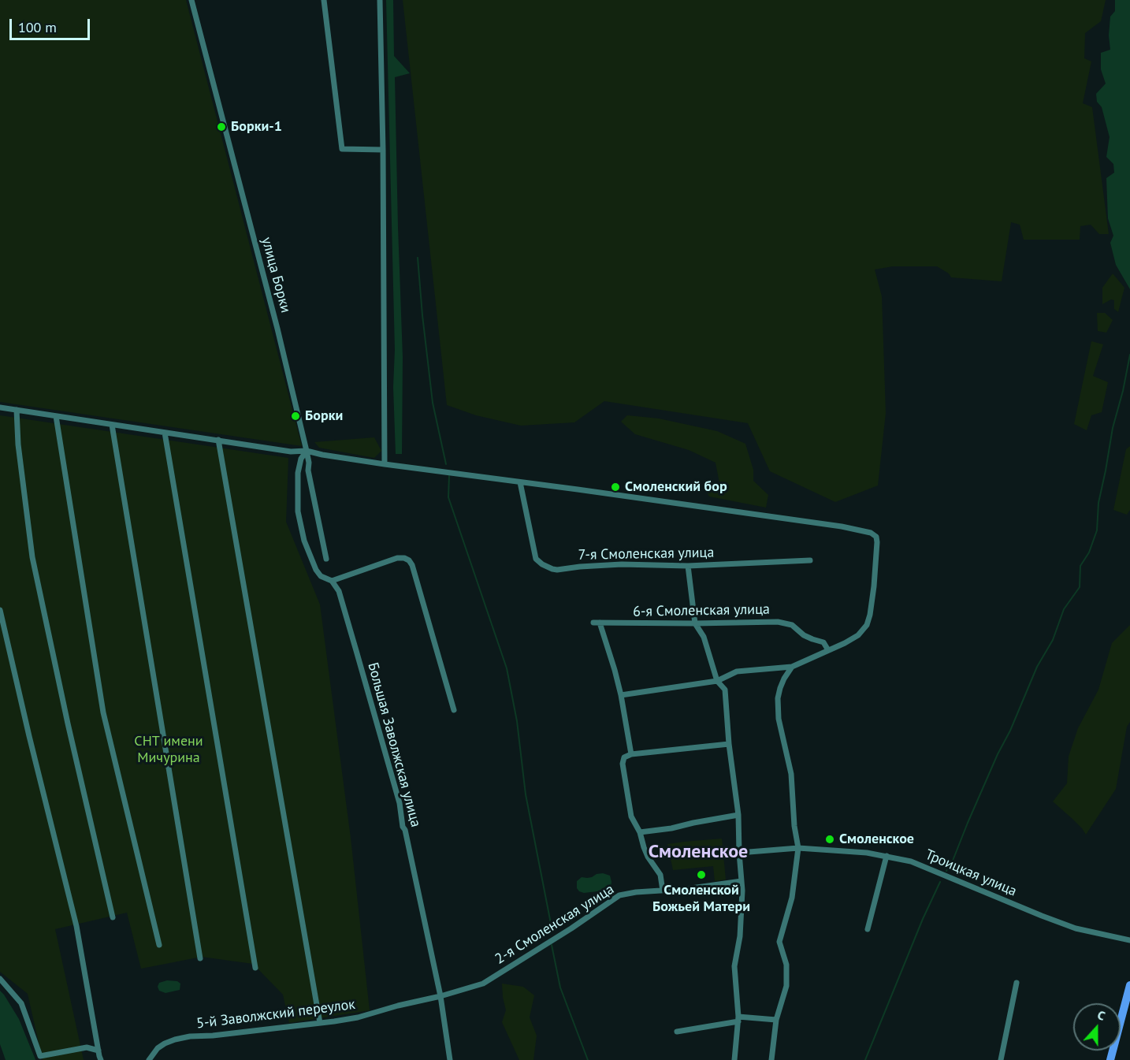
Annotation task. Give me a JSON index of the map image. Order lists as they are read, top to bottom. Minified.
{"streets":{"street":["улица Борки","7-я Смоленская улица","6-я Смоленская улица","Большая Заволжская улица","Троицкая улица","2-я Смоленская улица","5-й Заволжский переулок"]},"crossings":[["улица Борки","Большая Заволжская улица"],["Большая Заволжская улица","2-я Смоленская улица"],["Большая Заволжская улица","5-й Заволжский переулок"],["2-я Смоленская улица","5-й Заволжский переулок"]],"districts":["Смоленское"],"parks":["СНТ имени Мичурина"],"places":["Борки-1","Борки","Смоленский бор","Смоленское","Смоленской Божьей Матери"],"scale_bar":"100 m","north":"top"}
